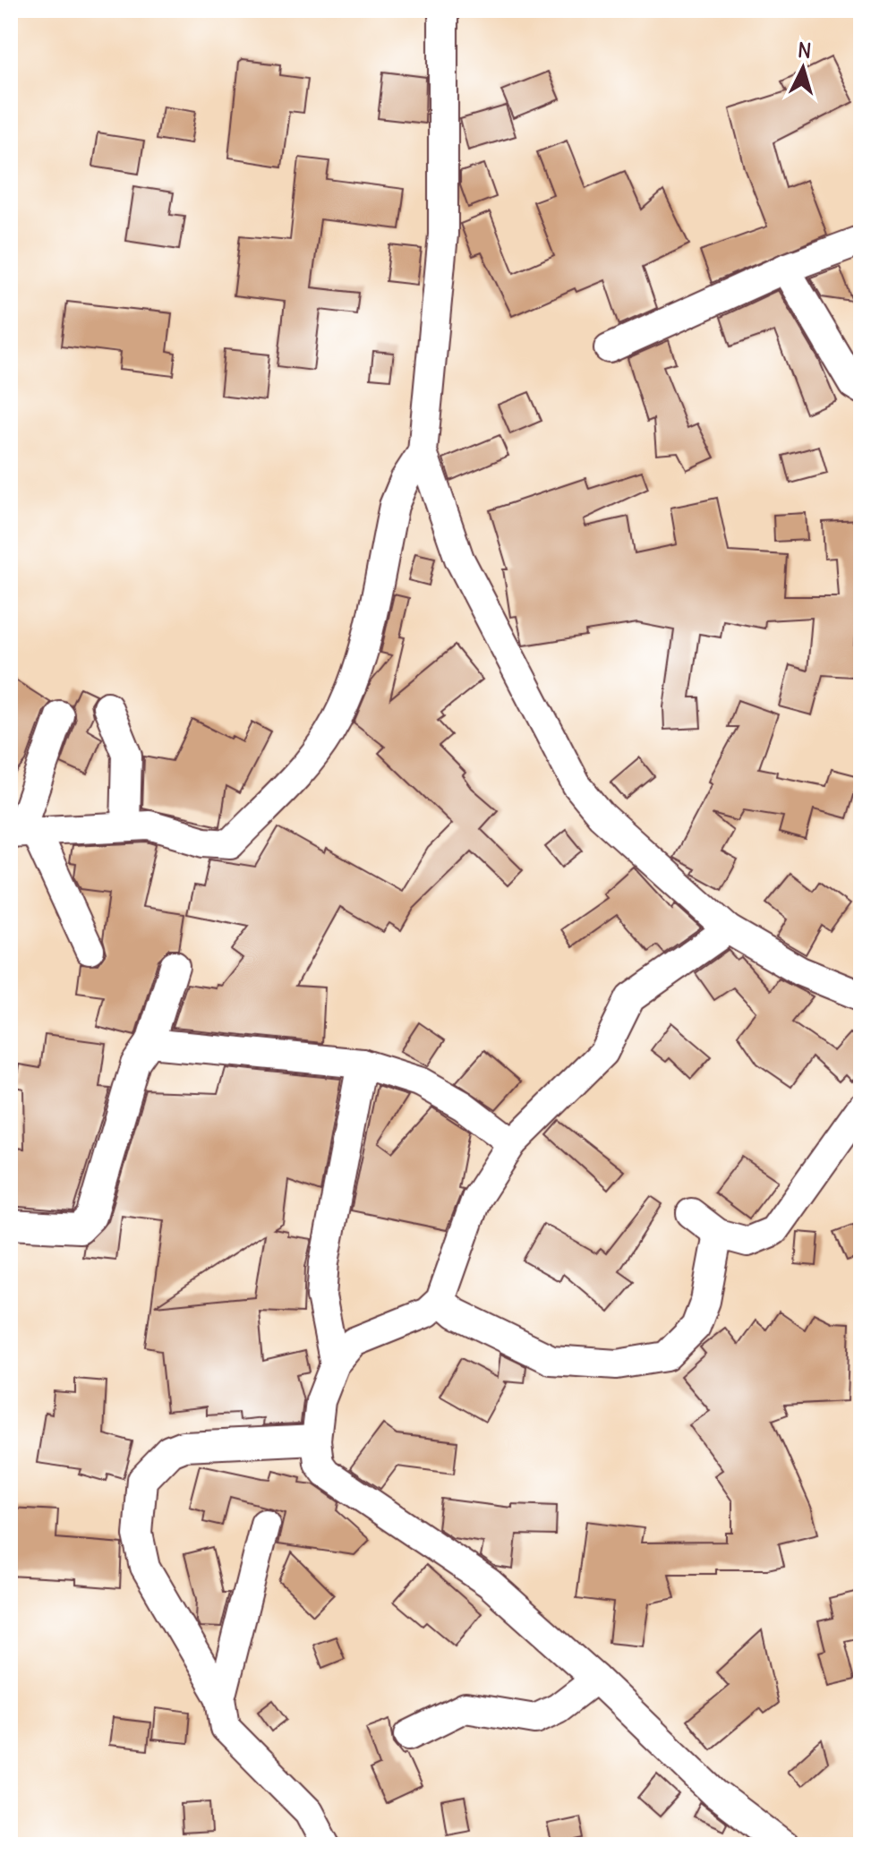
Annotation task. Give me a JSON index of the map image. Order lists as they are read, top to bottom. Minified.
{"north":"top"}
